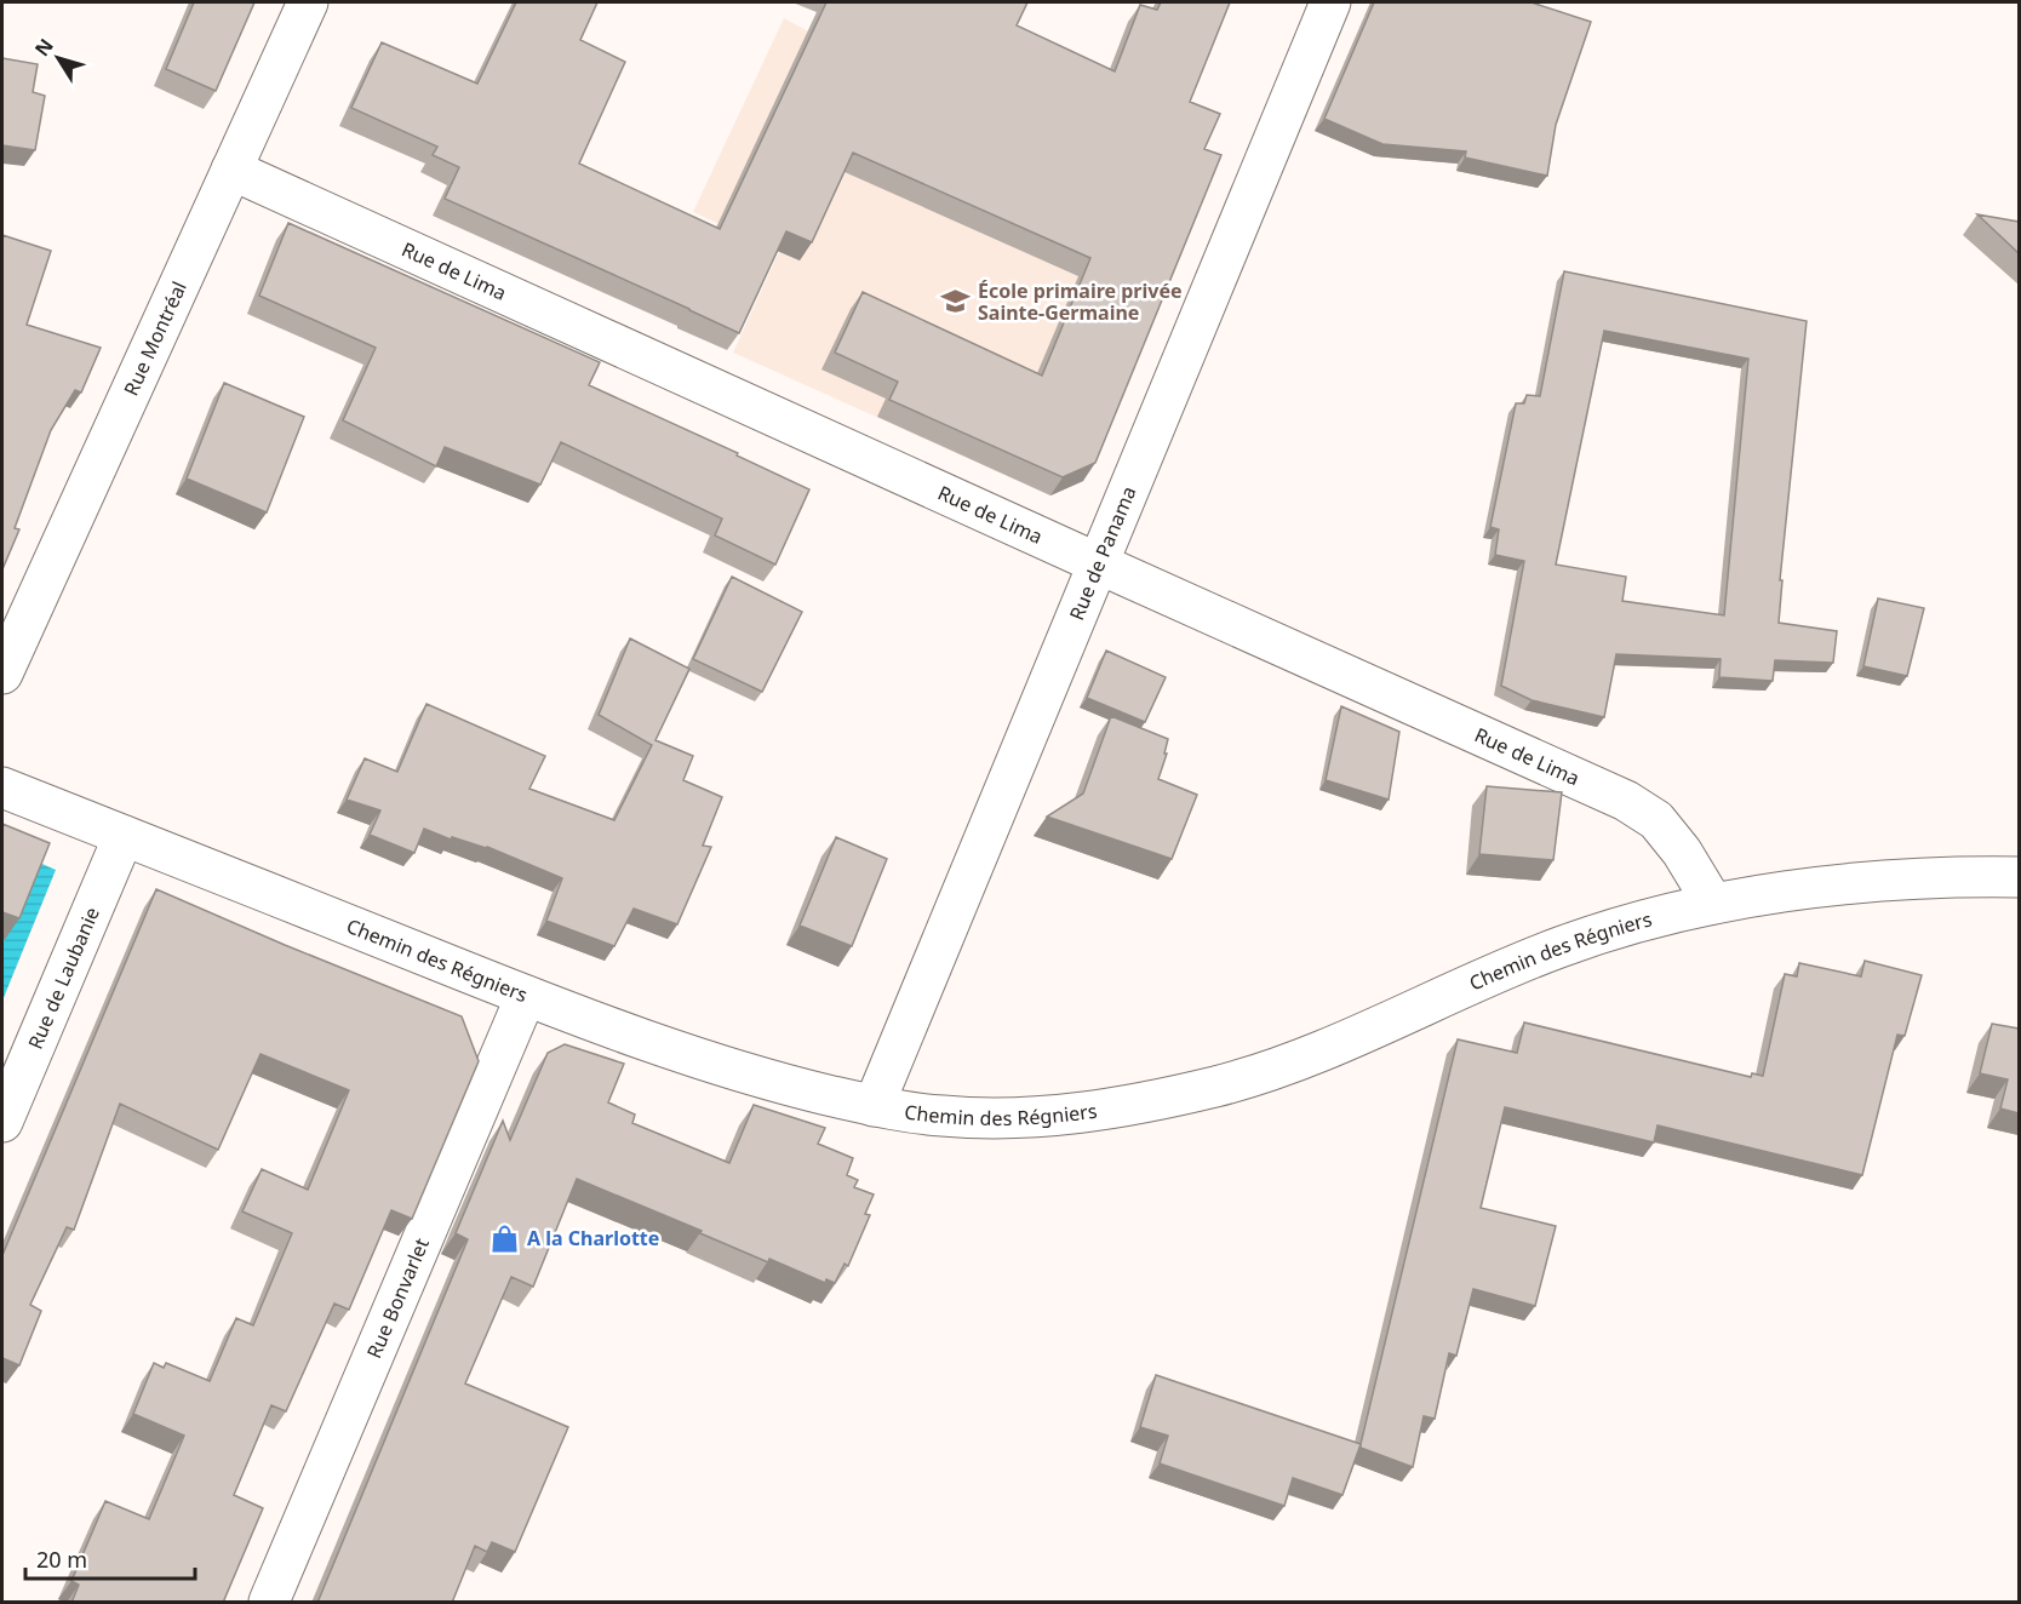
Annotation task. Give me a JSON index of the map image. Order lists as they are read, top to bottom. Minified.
{"streets":{"street":["Rue de Lima","Rue Montréal","Rue de Panama","Chemin des Régniers","Rue de Laubanie","Rue Bonvarlet"]},"crossings":[["Rue de Lima","Rue Montréal"],["Rue de Lima","Rue de Panama"],["Rue de Lima","Chemin des Régniers"],["Rue de Panama","Chemin des Régniers"],["Chemin des Régniers","Rue de Laubanie"],["Chemin des Régniers","Rue Bonvarlet"]],"places":{"school or university":["École primaire privée Sainte-Germaine"],"shop":["A la Charlotte"]},"scale_bar":"20 m","north":"top left"}
